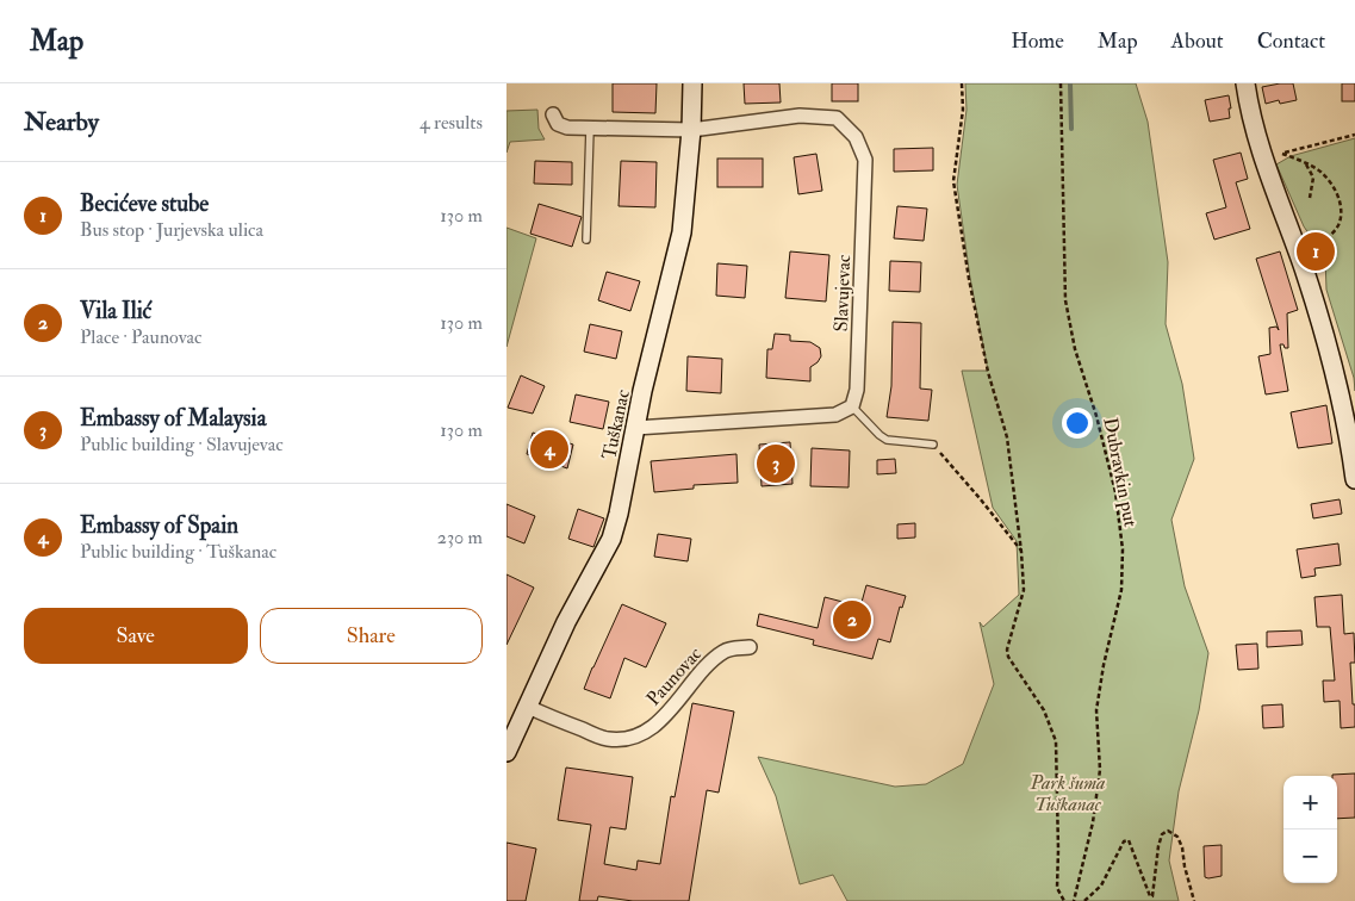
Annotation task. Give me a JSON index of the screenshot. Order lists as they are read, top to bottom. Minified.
{"streets":{"street":["Slavujevac","Tuškanac","Paunovac"],"path":["Dubravkin put"]},"crossings":[["Slavujevac","Tuškanac"],["Tuškanac","Paunovac"]],"parks":["Park šuma Tuškanac"],"page":{"header":"Map","nav":["Home","Map","About","Contact"],"heading":["Nearby","4 results"],"list":[{"mark":"1","name":"Becićeve stube","note":"Bus stop · Jurjevska ulica","value":"130 m"},{"mark":"2","name":"Vila Ilić","note":"Place · Paunovac","value":"130 m"},{"mark":"3","name":"Embassy of Malaysia","note":"Public building · Slavujevac","value":"130 m"},{"mark":"4","name":"Embassy of Spain","note":"Public building · Tuškanac","value":"230 m"}],"pins":["1","4","3","2"],"buttons":["Save","Share"],"map_buttons":["+","−"]}}
